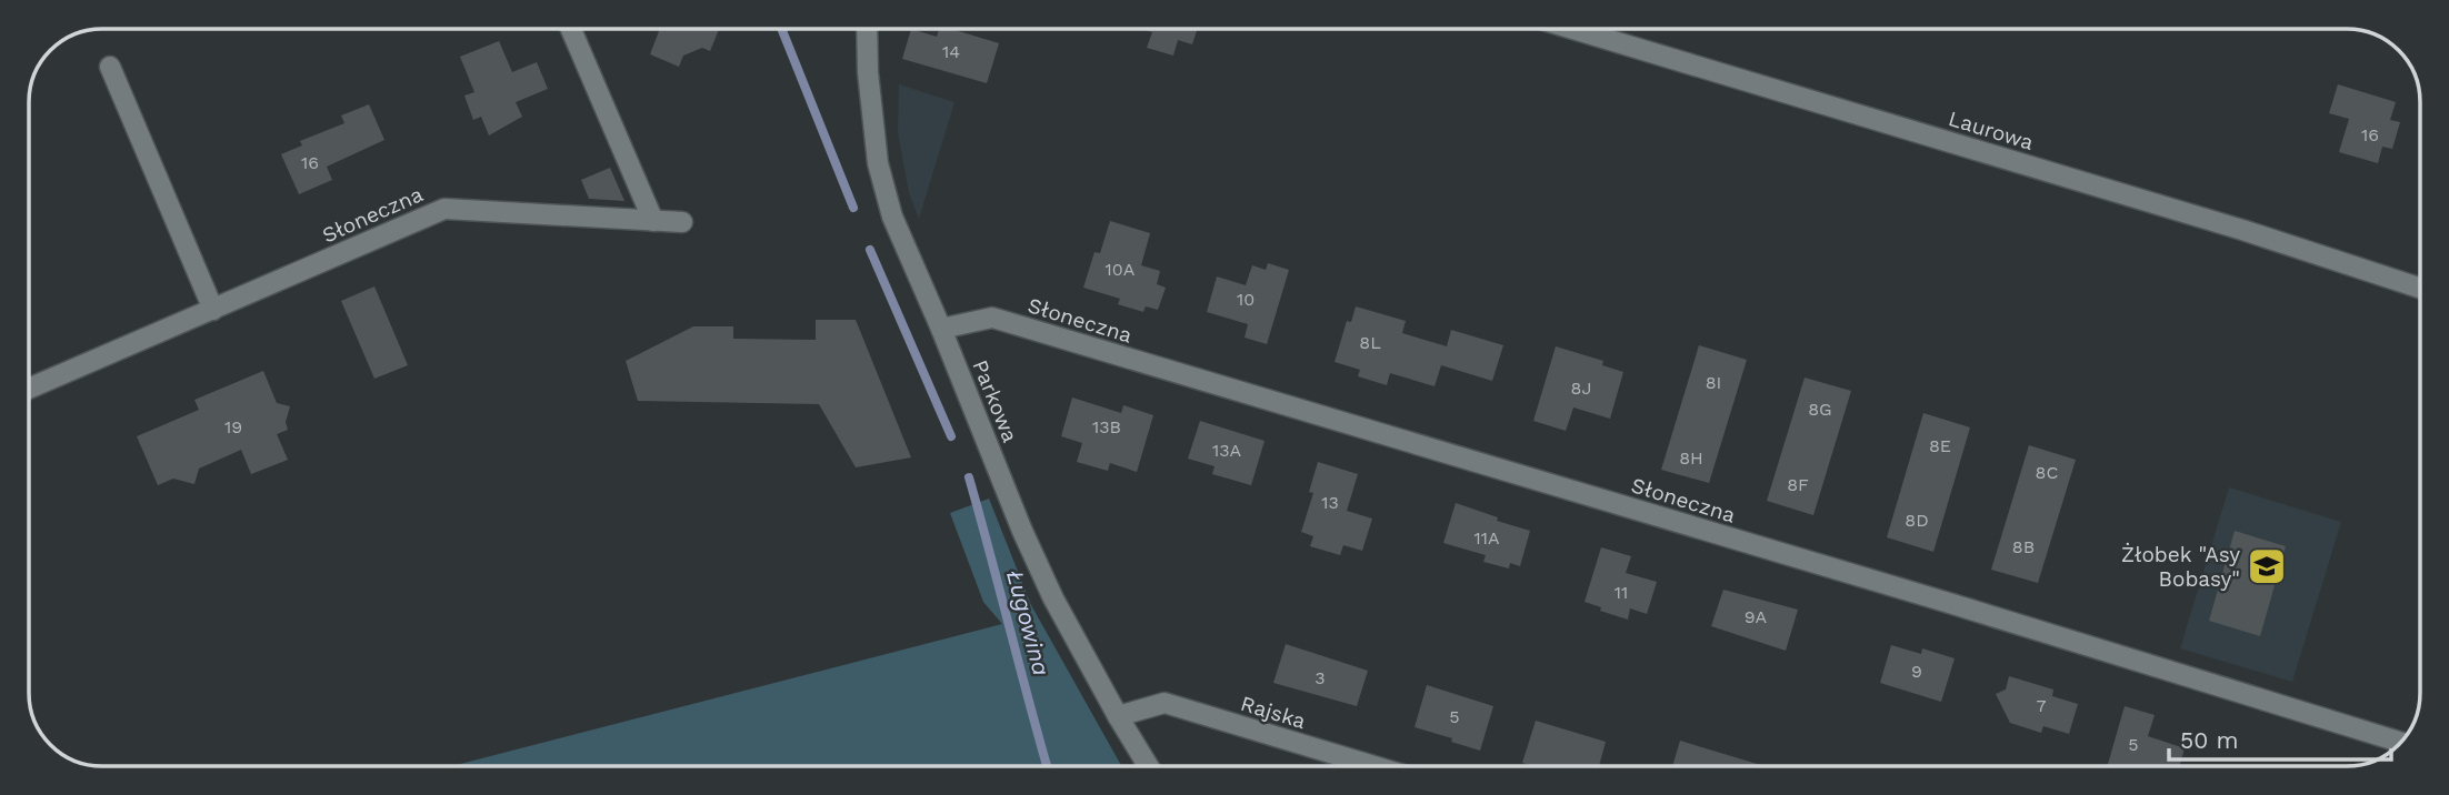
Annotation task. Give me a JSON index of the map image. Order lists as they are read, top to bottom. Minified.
{"streets":{"street":["Laurowa","Słoneczna","Parkowa","Rajska"]},"crossings":[["Słoneczna","Parkowa"],["Parkowa","Rajska"]],"water":["Ługowina"],"places":{"school or university":["Żłobek \"Asy Bobasy\""]},"house_numbers":["14","16","16","10A","10","8L","8I","8J","8G","19","13B","8E","13A","8H","8C","8F","13","8D","11A","8B","11","9A","9","3","7","5","5"],"scale_bar":"50 m"}
